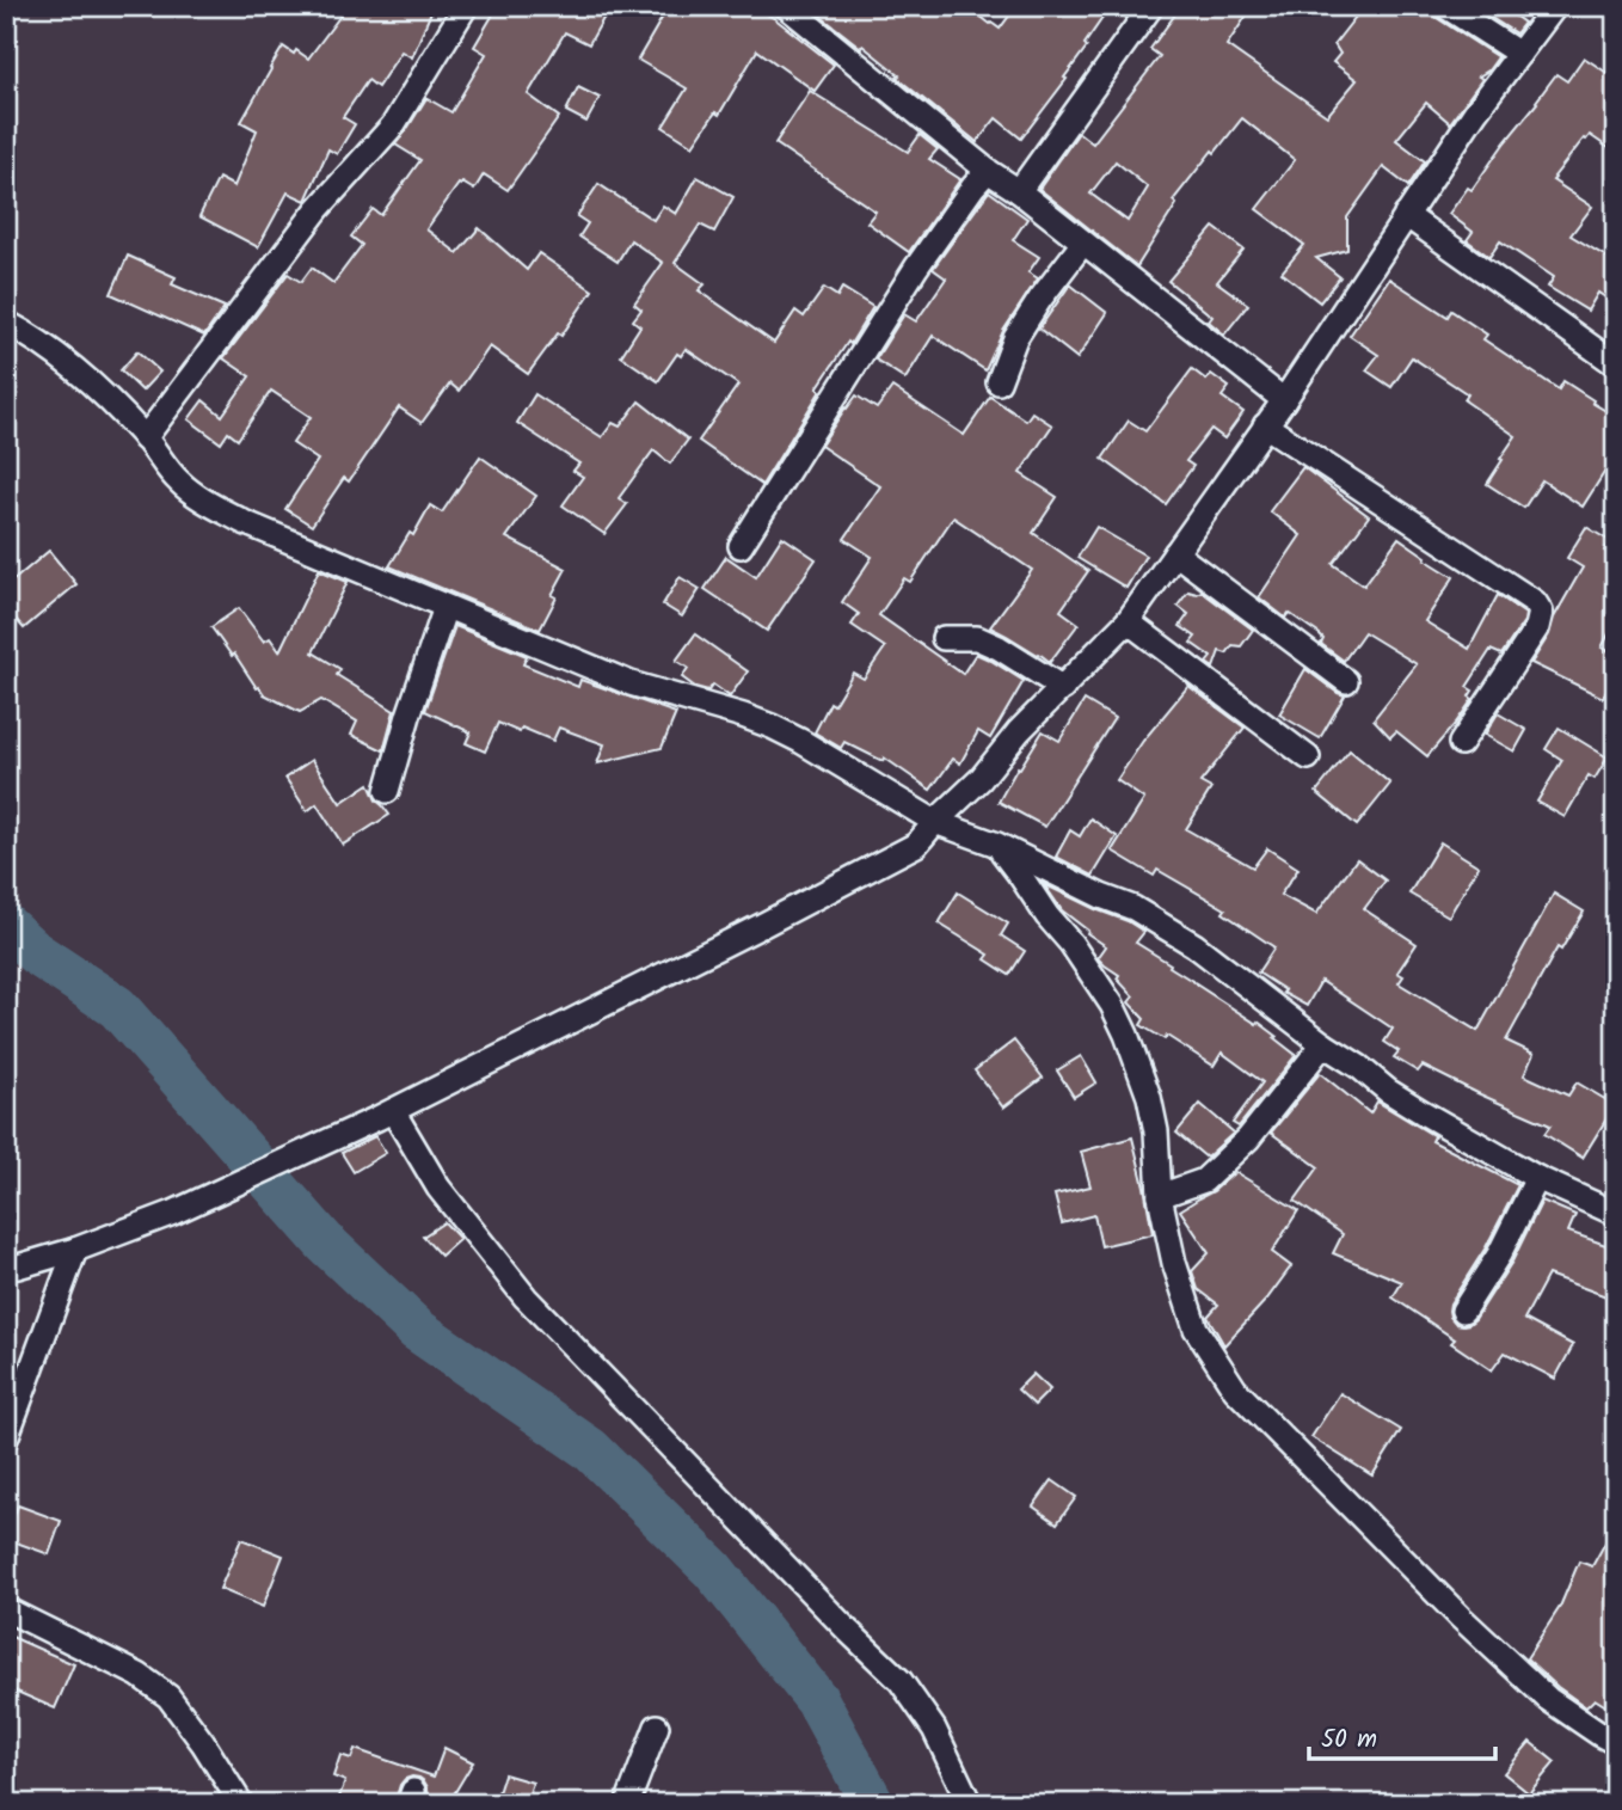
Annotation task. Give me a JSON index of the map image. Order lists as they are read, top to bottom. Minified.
{"scale_bar":"50 m"}
